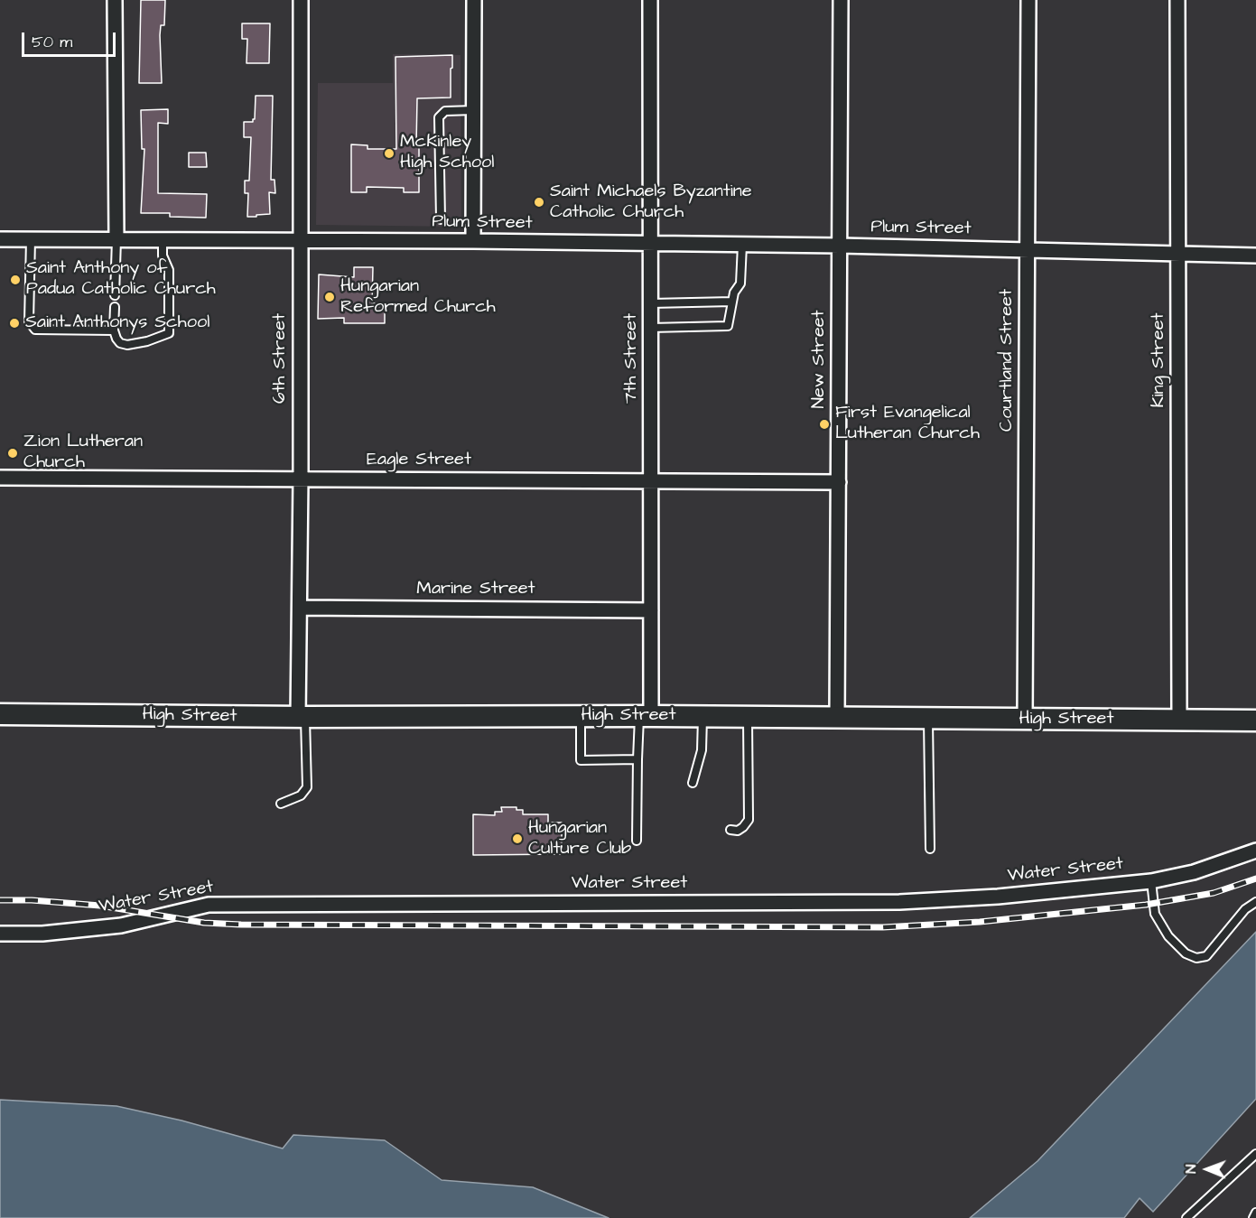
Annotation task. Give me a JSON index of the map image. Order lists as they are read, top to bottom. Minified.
{"streets":{"street":["Plum Street","6th Street","7th Street","New Street","Courtland Street","King Street","Eagle Street","Marine Street","High Street","Water Street"]},"crossings":[["Plum Street","6th Street"],["Plum Street","7th Street"],["Plum Street","New Street"],["Plum Street","Courtland Street"],["Plum Street","King Street"],["6th Street","Eagle Street"],["6th Street","Marine Street"],["6th Street","High Street"],["7th Street","Eagle Street"],["7th Street","Marine Street"],["7th Street","High Street"],["New Street","Eagle Street"],["New Street","High Street"],["Courtland Street","High Street"],["King Street","High Street"]],"places":["McKinley High School","Saint Michaels Byzantine Catholic Church","Saint Anthony of Padua Catholic Church","Hungarian Reformed Church","Saint Anthonys School","First Evangelical Lutheran Church","Zion Lutheran Church","Hungarian Culture Club"],"scale_bar":"50 m","north":"left"}
